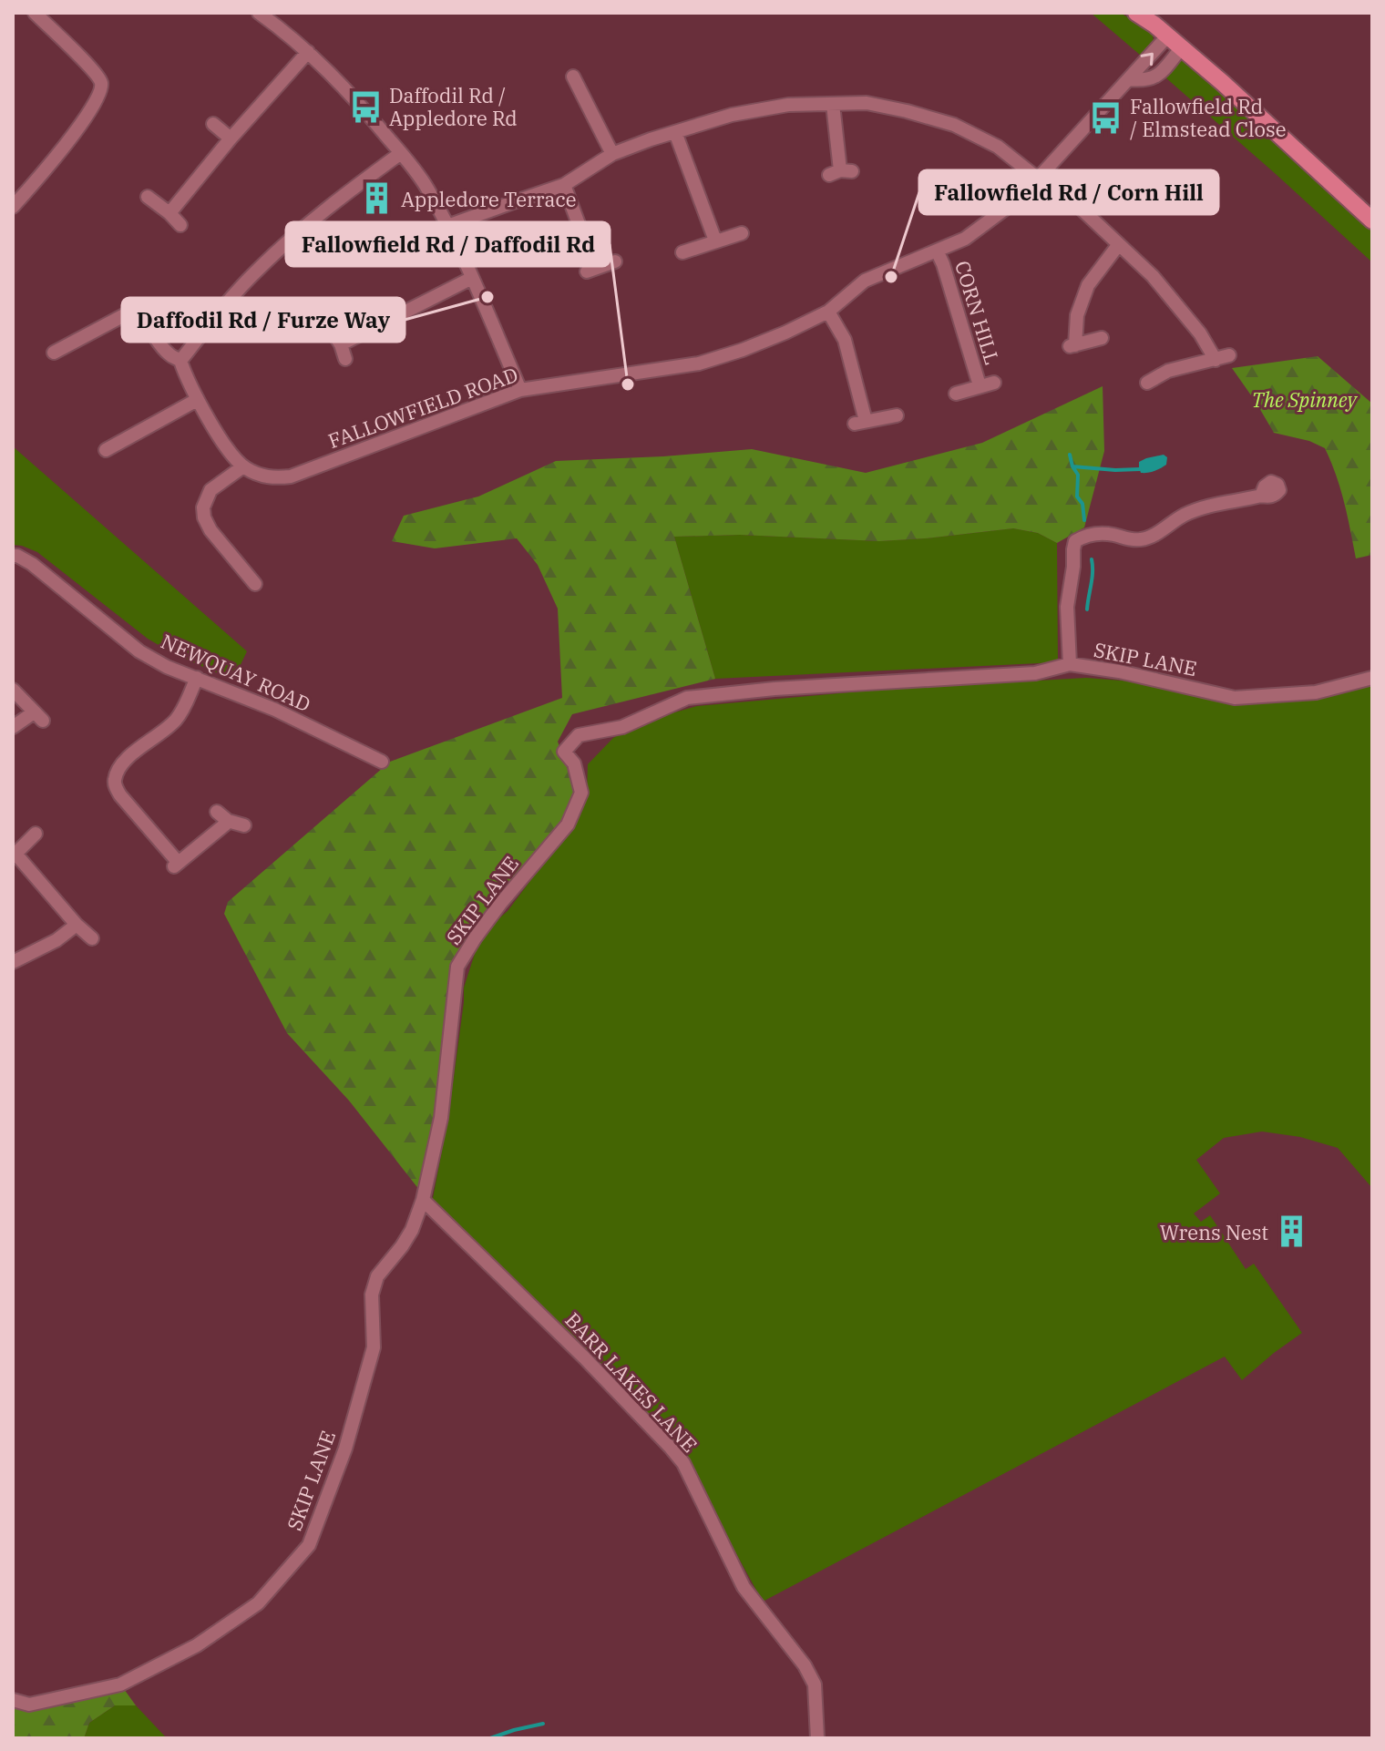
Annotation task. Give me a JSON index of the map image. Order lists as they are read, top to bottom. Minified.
{"streets":{"street":["CORN HILL","FALLOWFIELD ROAD","SKIP LANE","NEWQUAY ROAD","BARR LAKES LANE"]},"crossings":[["CORN HILL","FALLOWFIELD ROAD"],["SKIP LANE","BARR LAKES LANE"]],"parks":["The Spinney"],"places":{"bus stop":["Daffodil Rd / Appledore Rd","Fallowfield Rd / Elmstead Close"],"building":["Appledore Terrace","Wrens Nest"],"other":["Fallowfield Rd / Corn Hill","Daffodil Rd / Furze Way","Fallowfield Rd / Daffodil Rd"]}}
